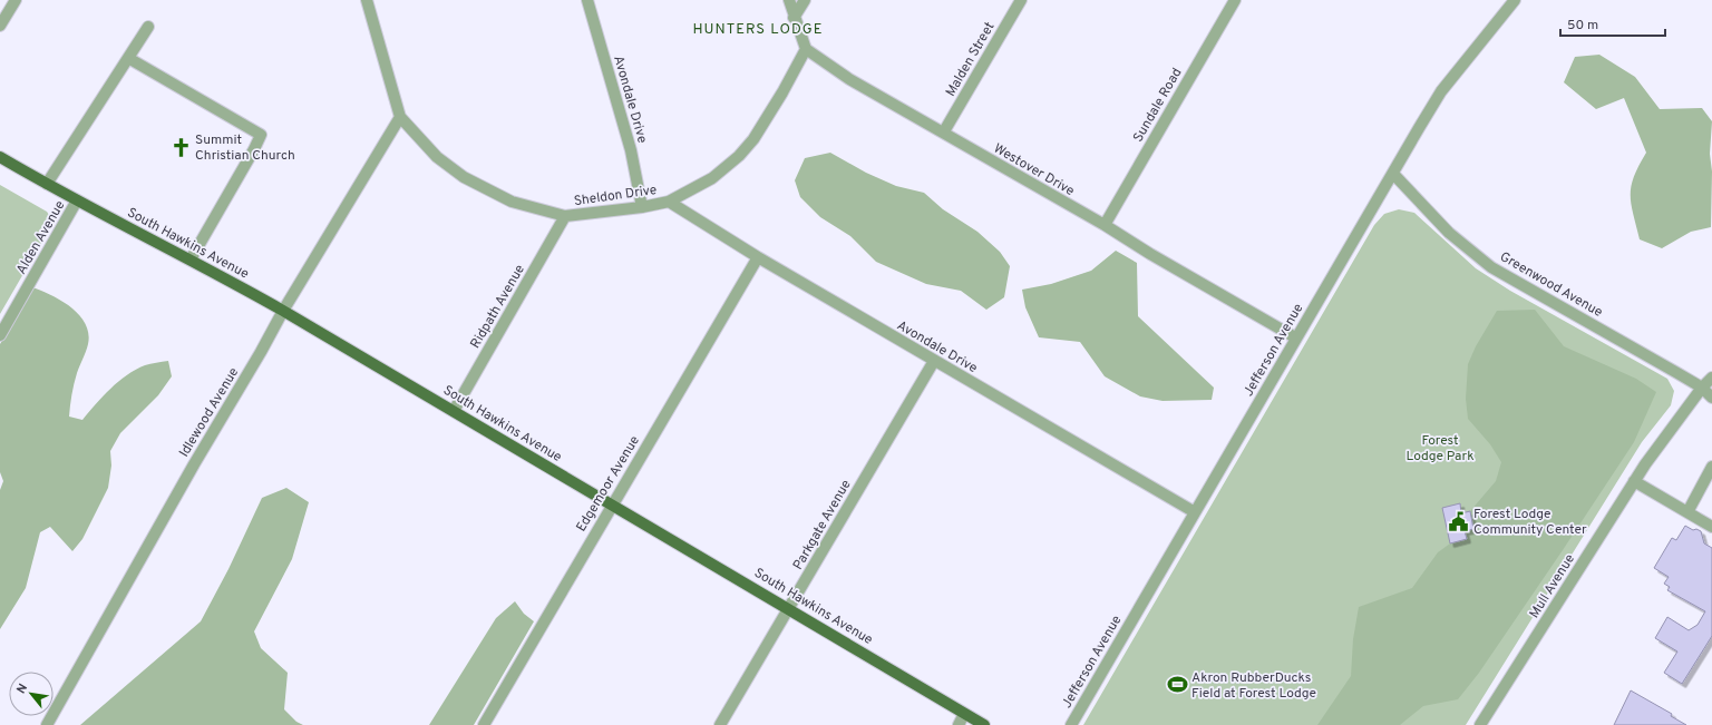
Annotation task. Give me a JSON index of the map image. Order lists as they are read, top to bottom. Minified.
{"streets":{"main road":["South Hawkins Avenue"],"street":["Malden Street","Avondale Drive","Sundale Road","Westover Drive","Sheldon Drive","Alden Avenue","Greenwood Avenue","Ridpath Avenue","Jefferson Avenue","Idlewood Avenue","Edgemoor Avenue","Parkgate Avenue","Mull Avenue"]},"crossings":[["Malden Street","Westover Drive"],["Avondale Drive","Sheldon Drive"],["Avondale Drive","Jefferson Avenue"],["Avondale Drive","Edgemoor Avenue"],["Avondale Drive","Parkgate Avenue"],["Sundale Road","Westover Drive"],["Westover Drive","Sheldon Drive"],["Westover Drive","Jefferson Avenue"],["Sheldon Drive","Ridpath Avenue"],["Sheldon Drive","Idlewood Avenue"],["Alden Avenue","South Hawkins Avenue"],["South Hawkins Avenue","Ridpath Avenue"],["South Hawkins Avenue","Idlewood Avenue"],["South Hawkins Avenue","Edgemoor Avenue"],["South Hawkins Avenue","Parkgate Avenue"],["Greenwood Avenue","Jefferson Avenue"],["Greenwood Avenue","Mull Avenue"]],"districts":["HUNTERS LODGE"],"parks":["Forest Lodge Park"],"places":{"church":["Summit Christian Church"],"public building":["Forest Lodge Community Center"],"sports":["Akron RubberDucks Field at Forest Lodge"]},"scale_bar":"50 m","north":"top left"}
